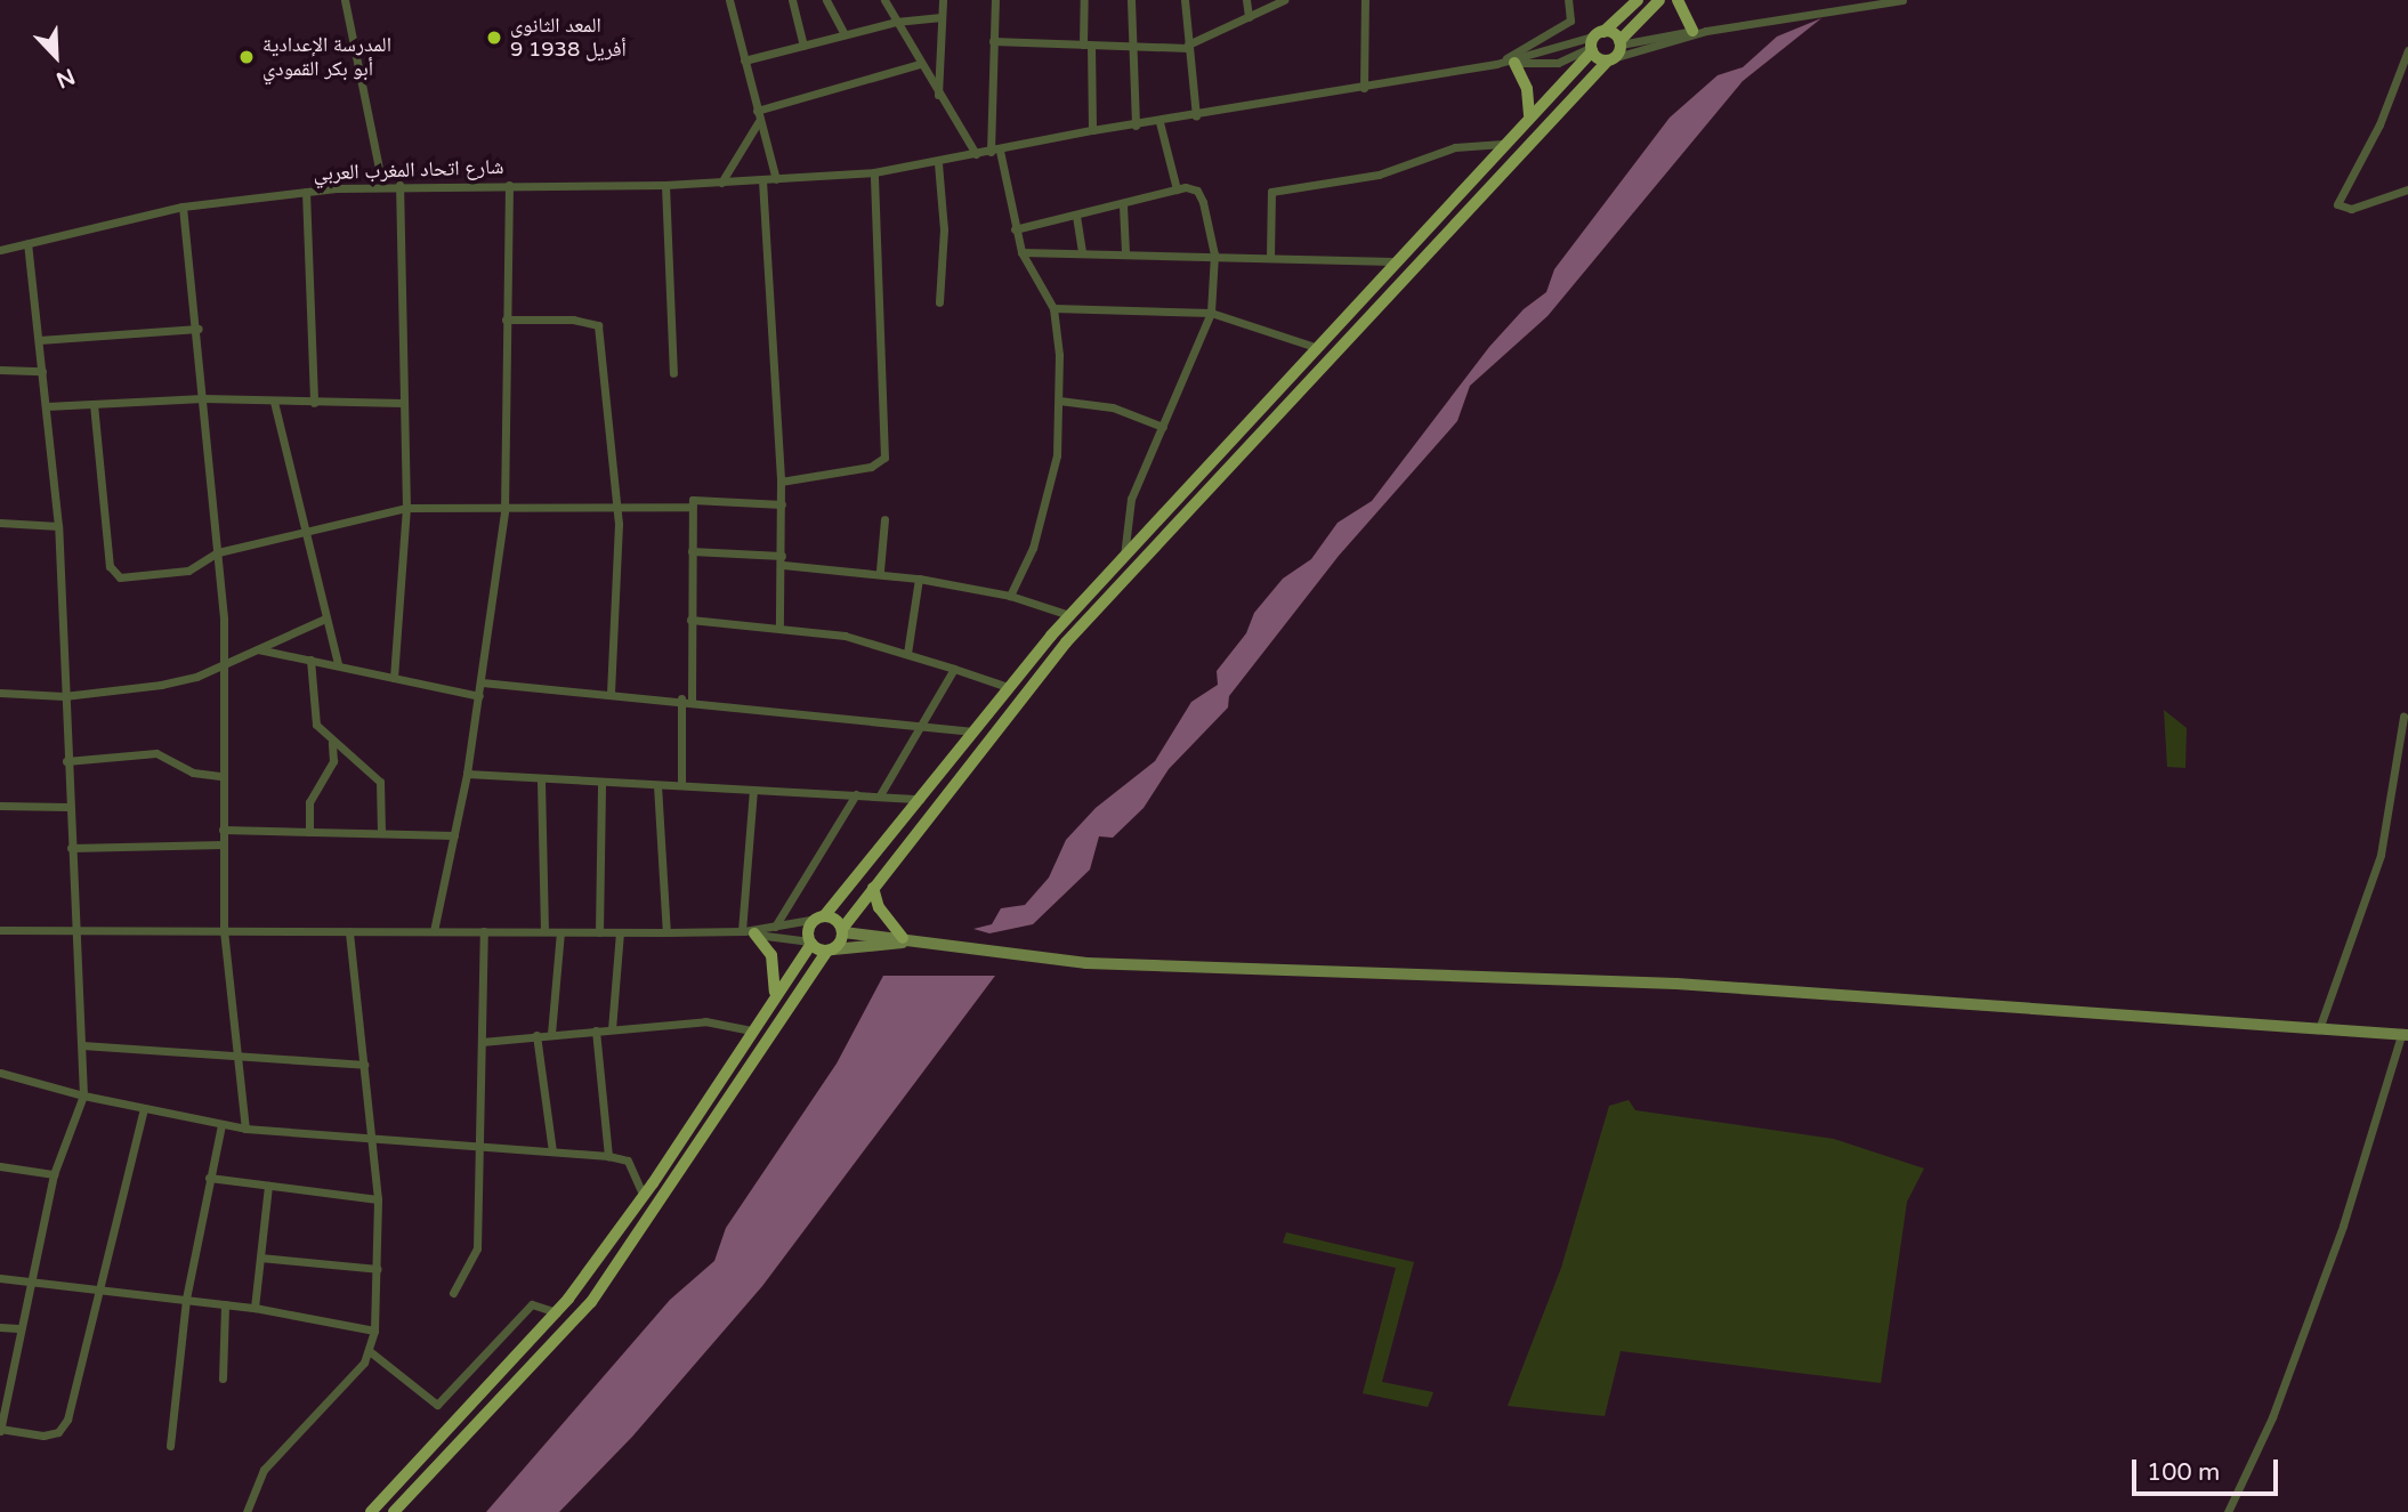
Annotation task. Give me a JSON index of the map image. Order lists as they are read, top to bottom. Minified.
{"streets":{"street":["شارع اتحاد المغرب العربي"]},"places":["المعد الثانوي 9 أفريل 1938","المدرسة الإعدادية أبو بكر القمودي"],"scale_bar":"100 m","north":"bottom right"}
